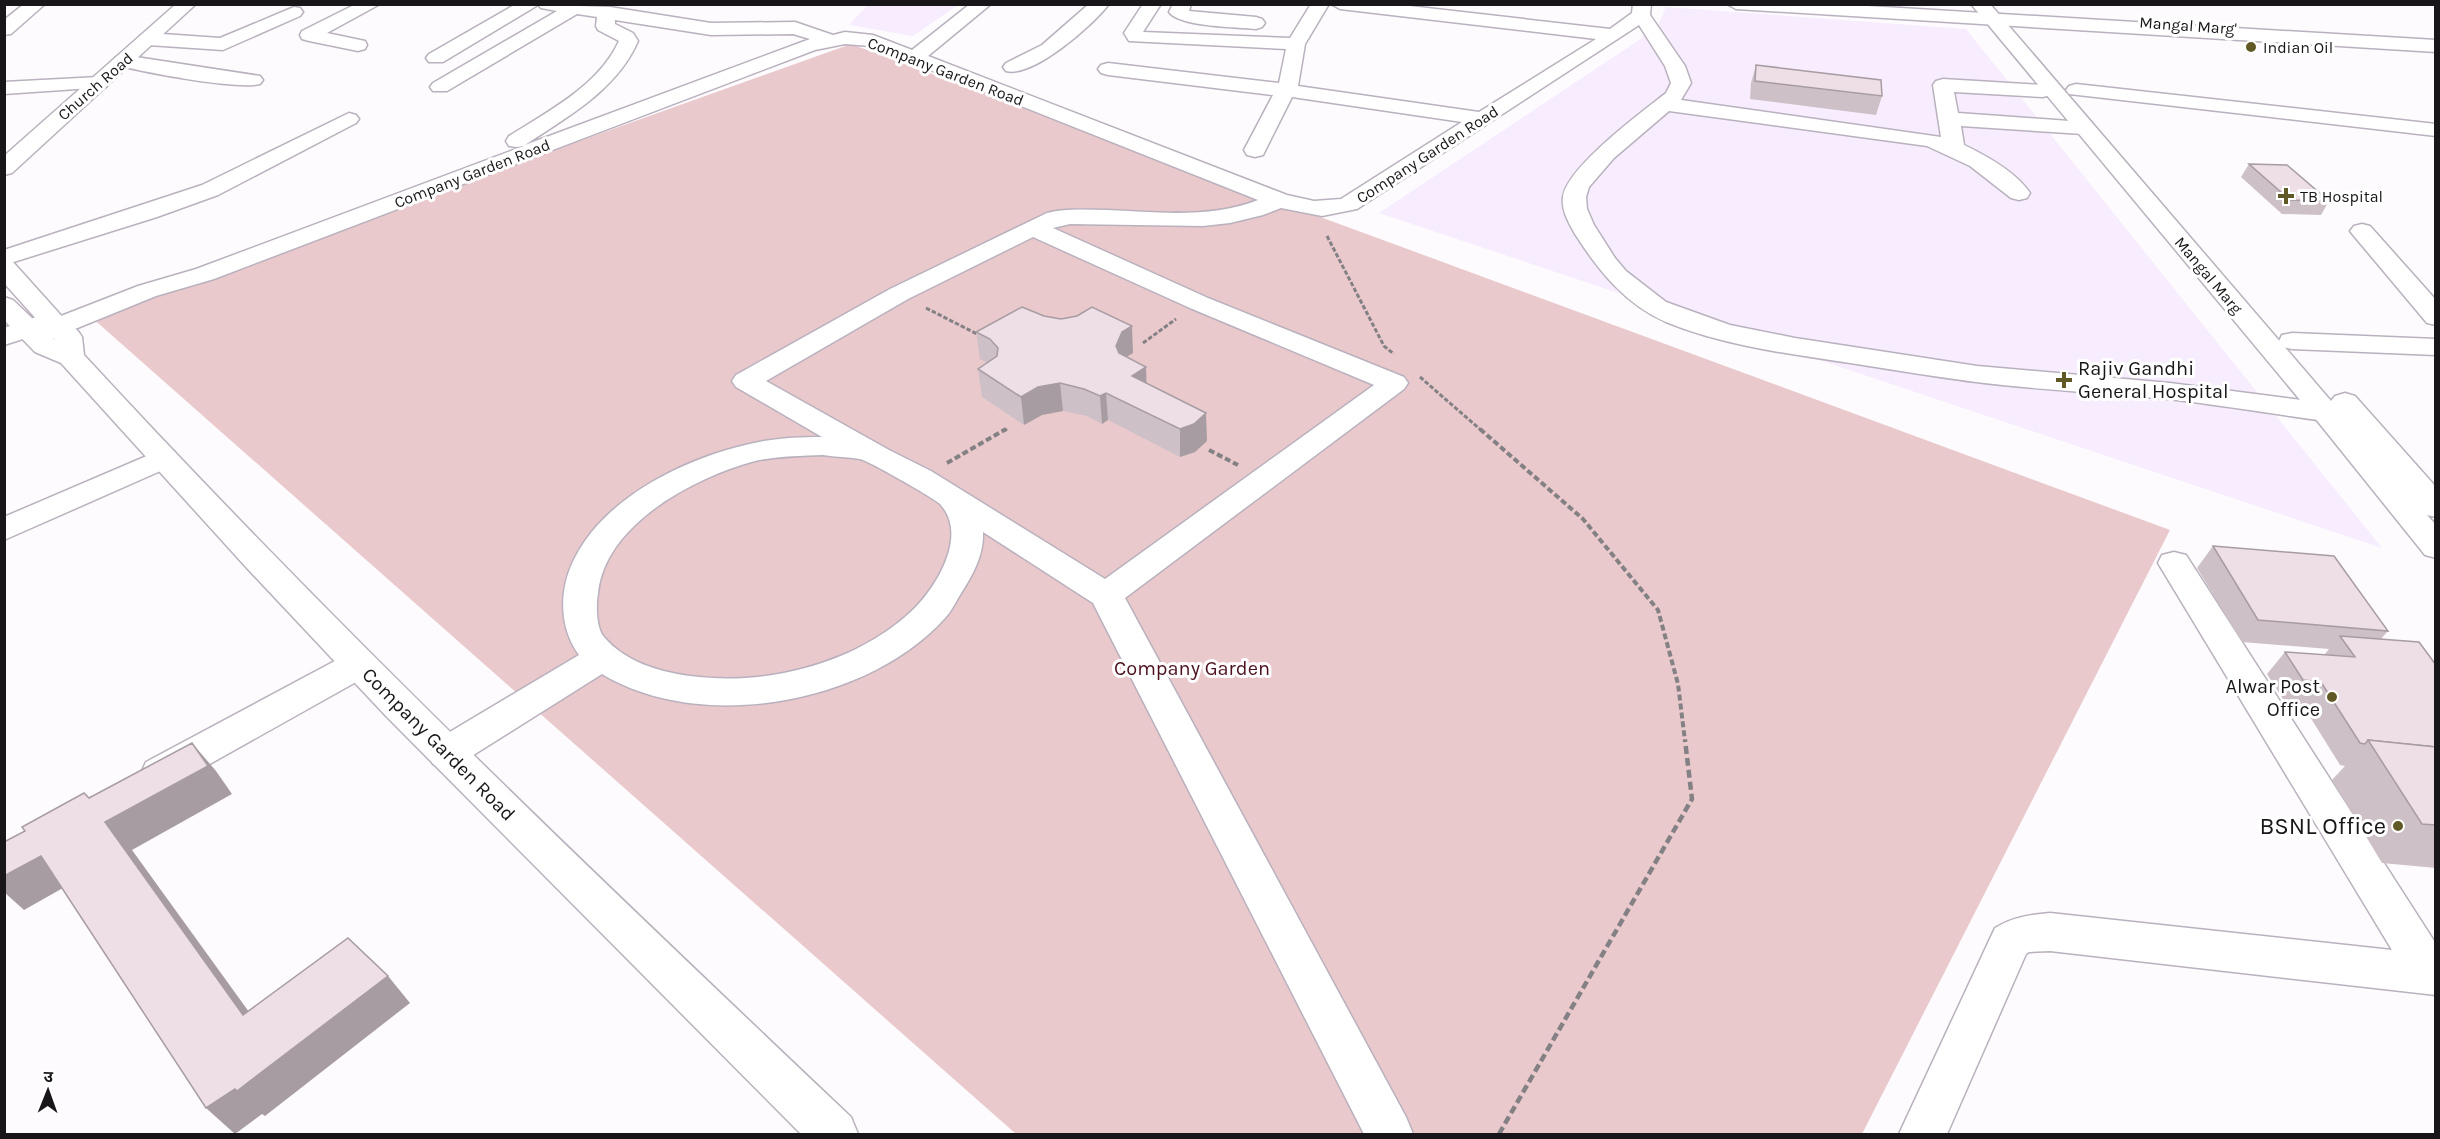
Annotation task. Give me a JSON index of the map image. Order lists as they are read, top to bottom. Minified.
{"streets":{"street":["Mangal Marg'","Company Garden Road","Church Road","Mangal Marg"]},"parks":["Company Garden"],"places":{"other":["Indian Oil","Alwar Post Office","BSNL Office"],"health":["TB Hospital","Rajiv Gandhi General Hospital"]},"north":"top"}
